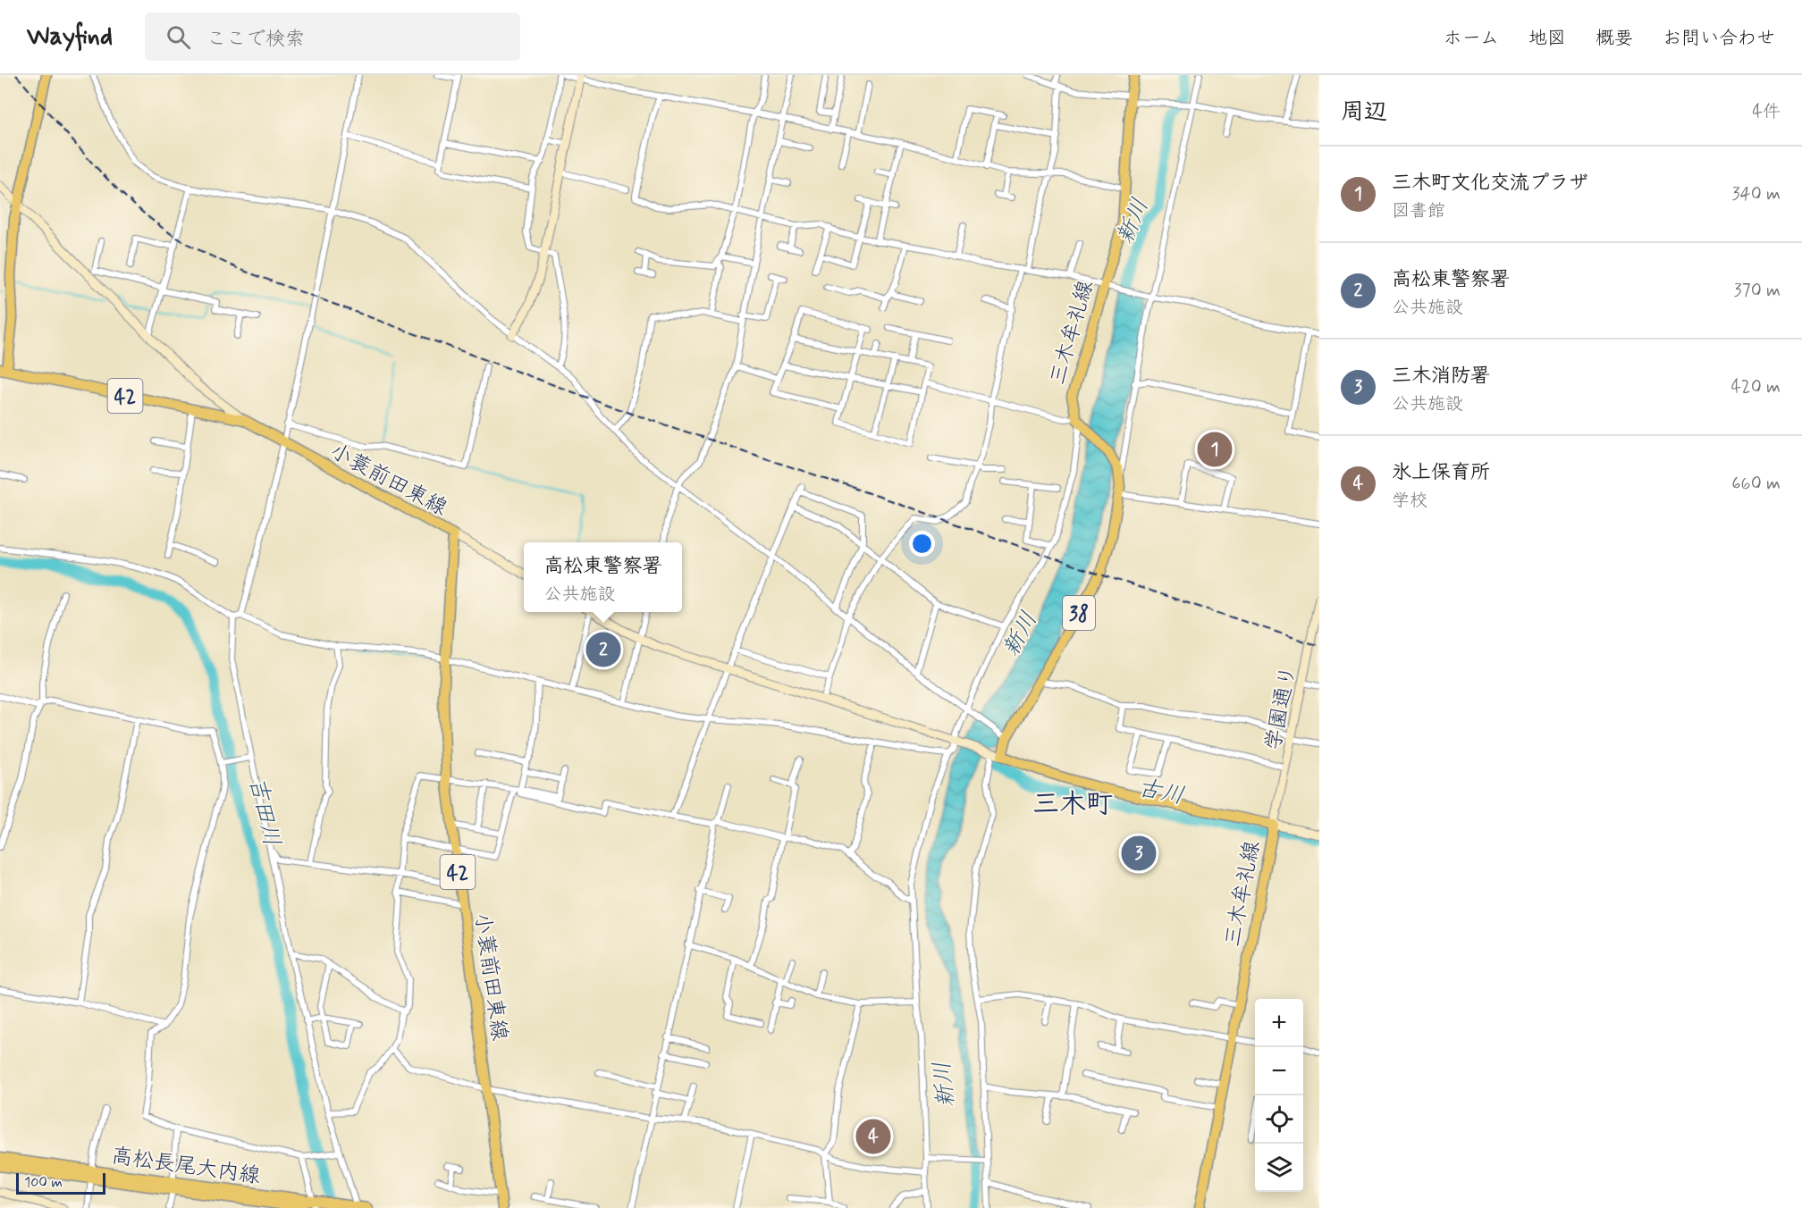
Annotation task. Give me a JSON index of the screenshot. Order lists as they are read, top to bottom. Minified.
{"streets":{"main road":["三木牟礼線","42","小蓑前田東線","38","高松長尾大内線"],"street":["学園通り"]},"crossings":[["三木牟礼線","38"],["三木牟礼線","学園通り"]],"districts":["三木町"],"water":["新川","古川","吉田川"],"scale_bar":"100 m","page":{"header":"Wayfind","search":"ここで検索","nav":["ホーム","地図","概要","お問い合わせ"],"heading":["周辺","4件"],"list":[{"mark":"1","name":"三木町文化交流プラザ","note":"図書館","value":"340 m"},{"mark":"2","name":"高松東警察署","note":"公共施設","value":"370 m"},{"mark":"3","name":"三木消防署","note":"公共施設","value":"420 m"},{"mark":"4","name":"氷上保育所","note":"学校","value":"660 m"}],"pins":["1","2","3","4"],"popup":["高松東警察署","公共施設"],"map_buttons":["+","−"],"scale":"100 m"}}
